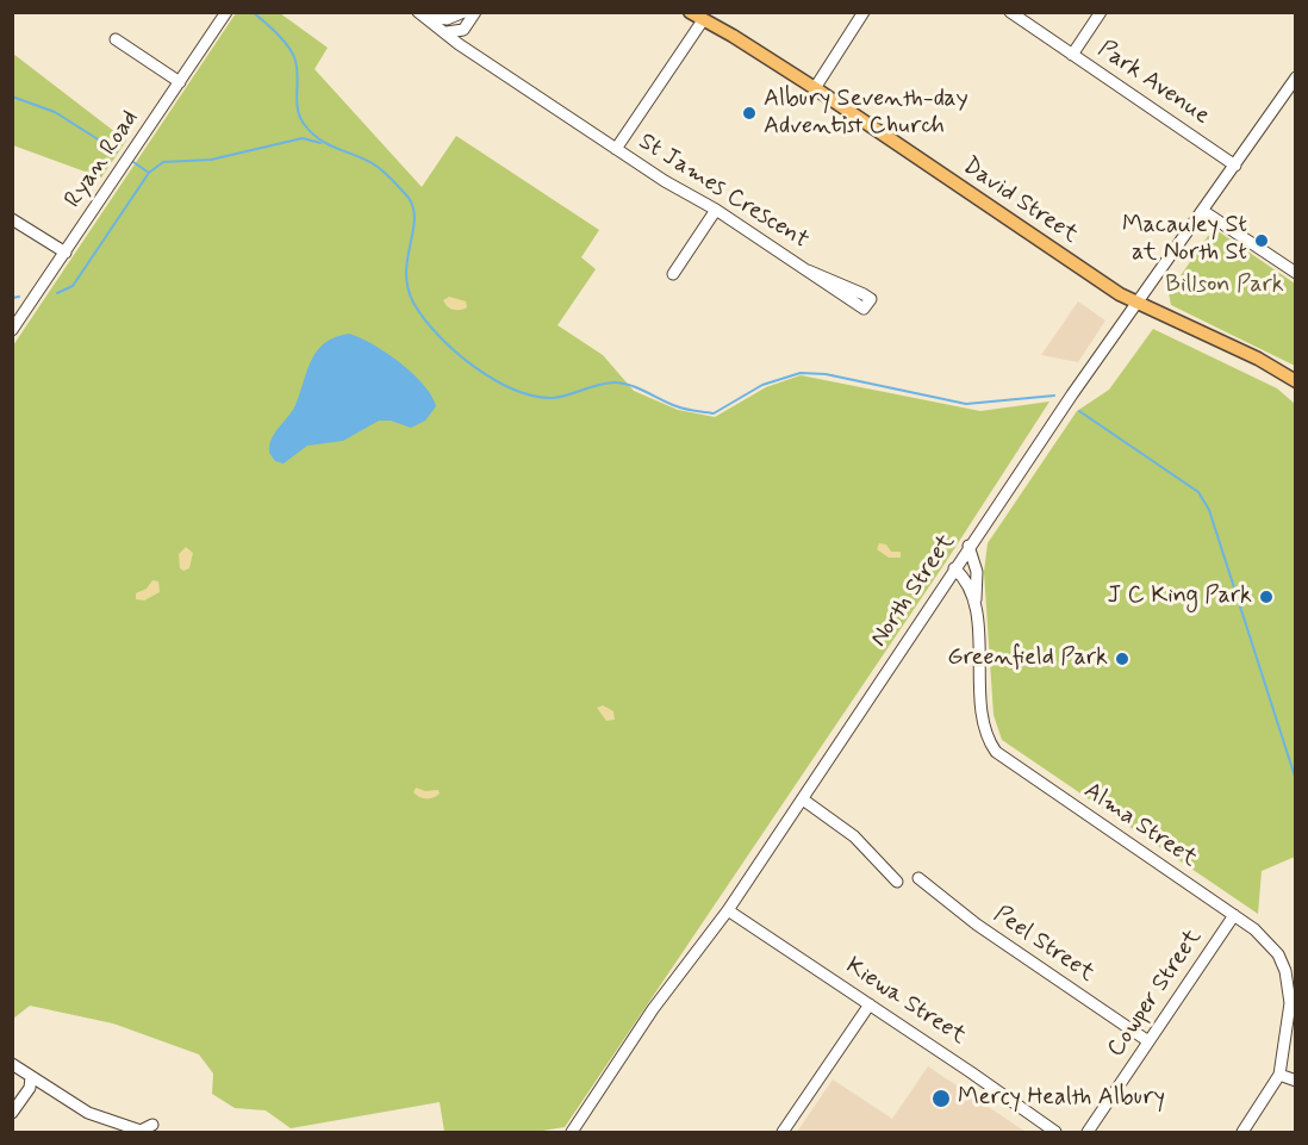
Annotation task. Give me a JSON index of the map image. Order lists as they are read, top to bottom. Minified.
{"streets":{"main road":["David Street"],"street":["Park Avenue","Ryan Road","St James Crescent","North Street","Alma Street","Peel Street","Cowper Street","Kiewa Street"]},"crossings":[["Park Avenue","North Street"],["St James Crescent","David Street"],["David Street","North Street"],["North Street","Alma Street"],["North Street","Kiewa Street"],["Alma Street","Cowper Street"],["Peel Street","Cowper Street"]],"parks":["Billson Park"],"places":["Albury Seventh-day Adventist Church","Macauley St at North St","J C King Park","Greenfield Park","Mercy Health Albury"]}
